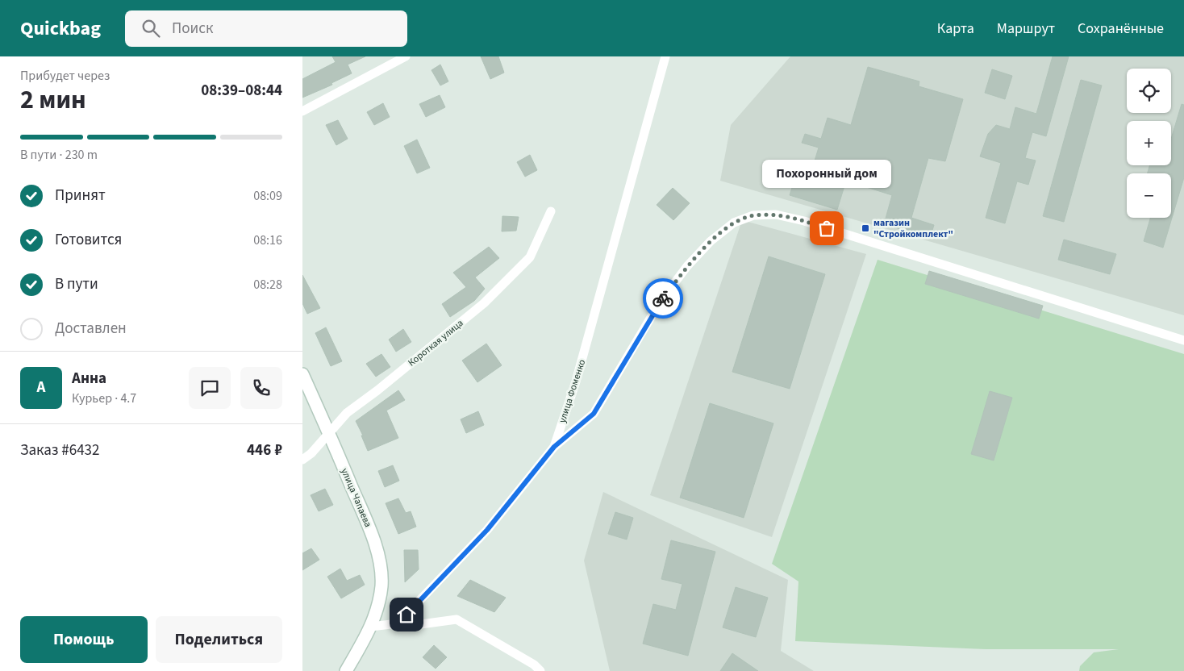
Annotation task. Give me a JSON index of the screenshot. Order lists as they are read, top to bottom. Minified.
{"streets":{"main road":["улица Чапаева"],"street":["Короткая улица","улица Фоменко"]},"crossings":[["Короткая улица","улица Чапаева"]],"places":{"other":["Похоронный дом"],"transit":["магазин \"Стройкомплект\""]},"page":{"header":"Quickbag","search":"Поиск","nav":["Карта","Маршрут","Сохранённые"],"heading":["2 мин","Прибудет через","08:39–08:44"],"panel":["Анна","Курьер · 4.7","Заказ #6432","446 ₽"],"map_buttons":["+","−"],"bar":"В пути · 230 m","bubble":"Похоронный дом","list":[["Принят","08:09"],["Готовится","08:16"],["В пути","08:28"],"Доставлен"],"round":"А","buttons":["Помощь","Поделиться"]}}
